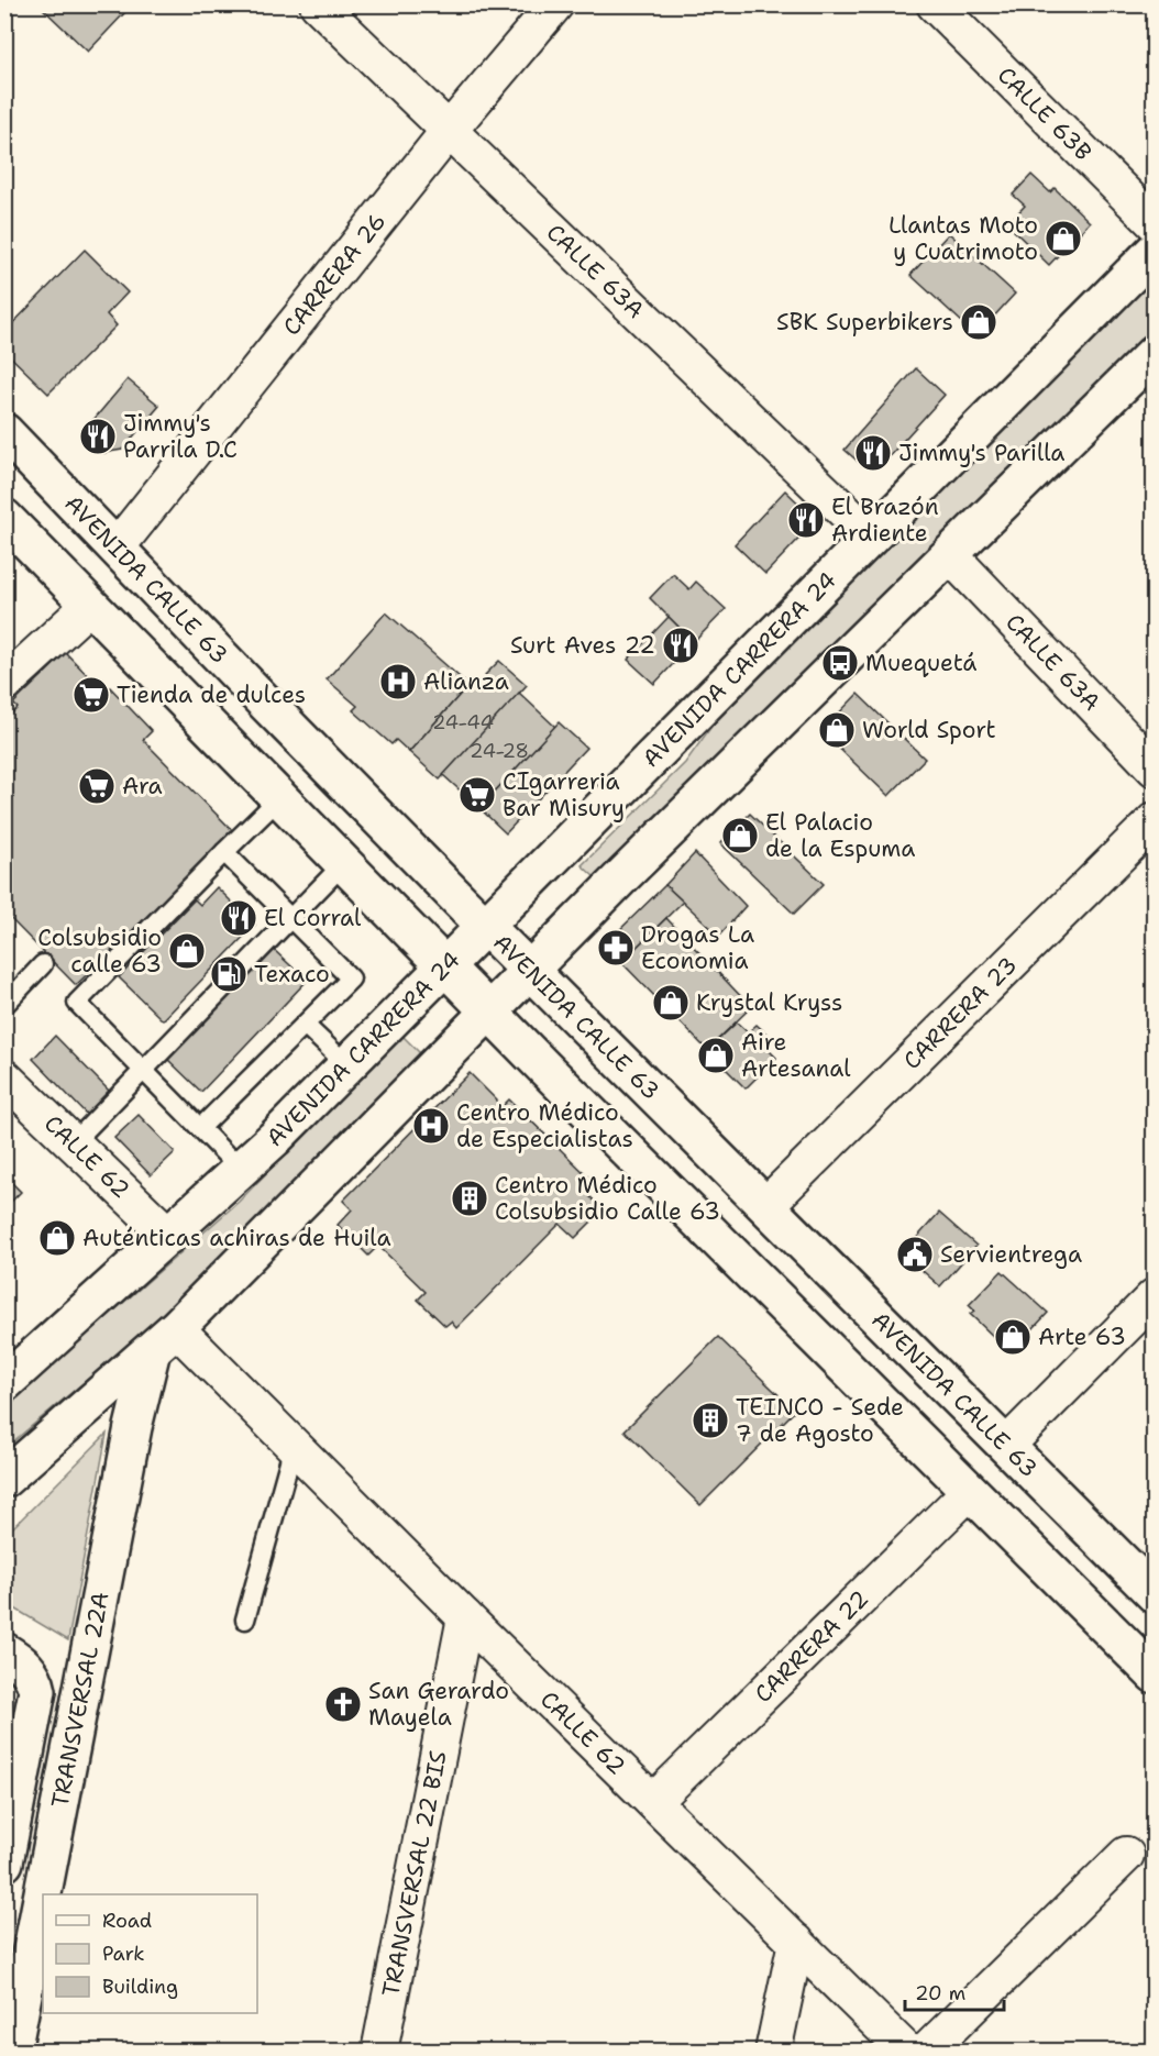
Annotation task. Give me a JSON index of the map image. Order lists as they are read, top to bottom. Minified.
{"streets":{"main road":["AVENIDA CALLE 63","AVENIDA CARRERA 24","TRANSVERSAL 22A"],"street":["CALLE 63B","CALLE 63A","CARRERA 26","CARRERA 23","CALLE 62","CARRERA 22","TRANSVERSAL 22 BIS"]},"crossings":[["CALLE 63A","CARRERA 26"],["CALLE 63A","AVENIDA CARRERA 24"],["CARRERA 26","AVENIDA CALLE 63"],["AVENIDA CALLE 63","AVENIDA CARRERA 24"],["AVENIDA CALLE 63","CARRERA 23"],["AVENIDA CARRERA 24","CALLE 62"],["CALLE 62","CARRERA 22"],["CALLE 62","TRANSVERSAL 22A"],["CALLE 62","TRANSVERSAL 22 BIS"]],"places":{"shop":["Llantas Moto y Cuatrimoto","SBK Superbikers","World Sport","El Palacio de la Espuma","Colsubsidio calle 63","Krystal Kryss","Aire Artesanal","Auténticas achiras de Huila","Arte 63"],"restaurant":["Jimmy's Parrila D.C","Jimmy's Parilla","El Brazón Ardiente","Surt Aves 22","El Corral"],"bus stop":["Muequetá"],"hospital":["Alianza","Centro Médico de Especialistas"],"supermarket":["Tienda de dulces","Ara","CIgarreria Bar Misury"],"pharmacy":["Drogas La Economia"],"fuel station":["Texaco"],"building":["Centro Médico Colsubsidio Calle 63","TEINCO - Sede 7 de Agosto"],"public building":["Servientrega"],"church":["San Gerardo Mayela"]},"house_numbers":["24-44","24-28"],"legend":["Road","Park","Building"],"scale_bar":"20 m"}
